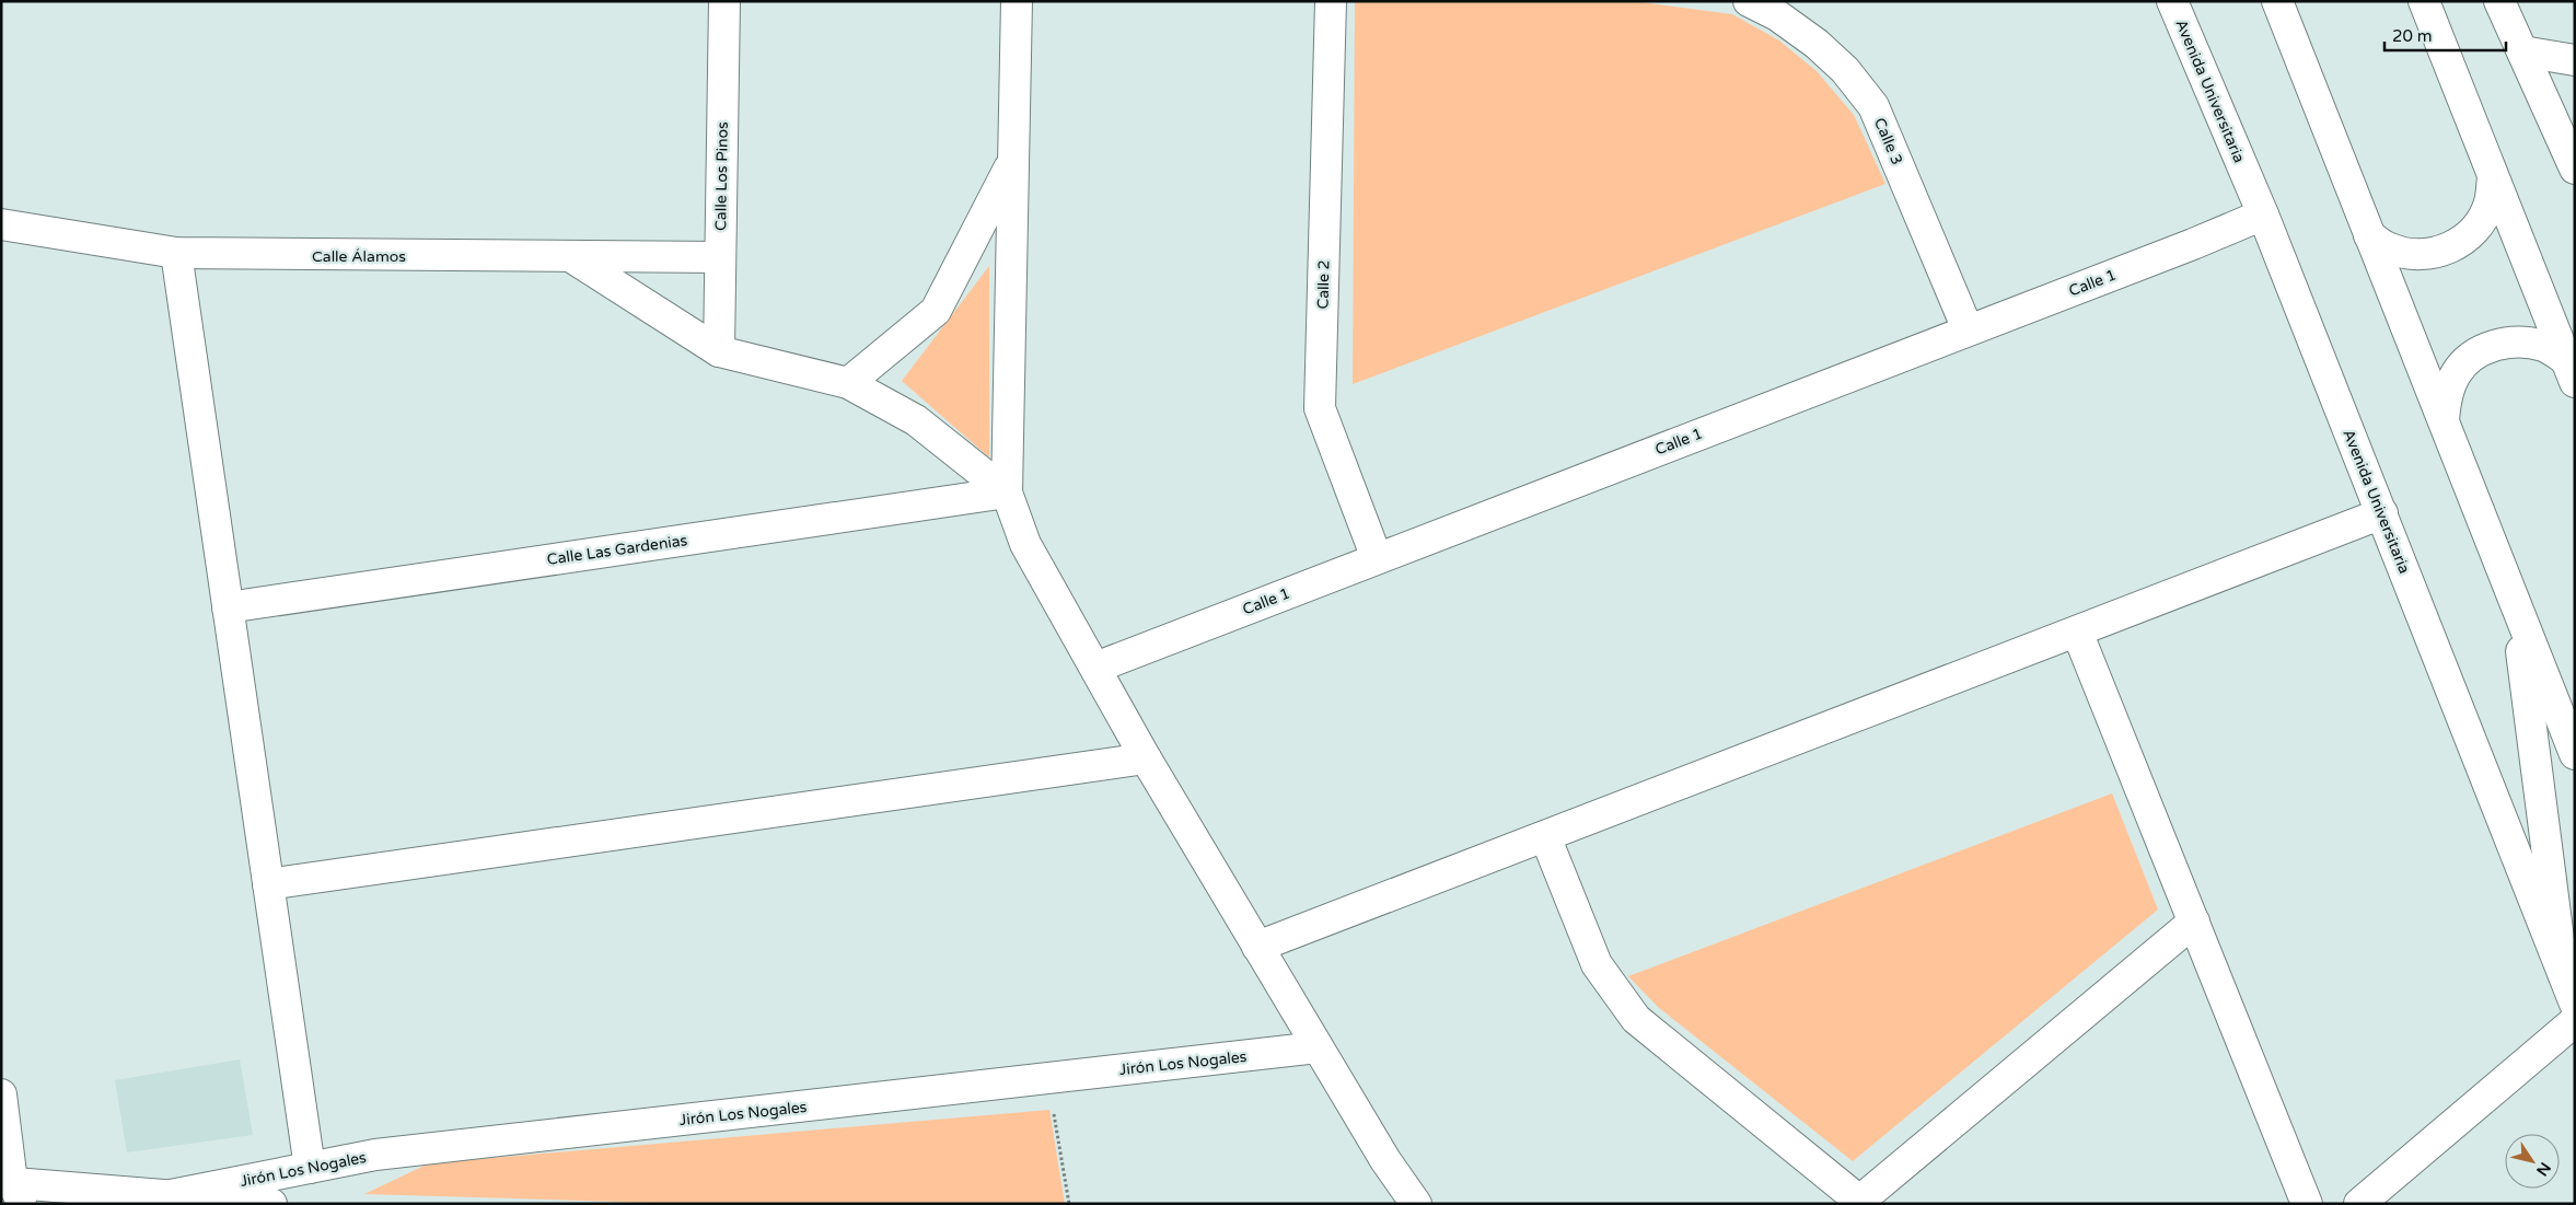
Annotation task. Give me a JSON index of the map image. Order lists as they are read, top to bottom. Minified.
{"streets":{"street":["Avenida Universitaria","Calle 3","Calle Los Pinos","Calle Álamos","Calle 1","Calle 2","Calle Las Gardenias","Jirón Los Nogales"]},"crossings":[["Avenida Universitaria","Calle 1"],["Calle 3","Calle 1"],["Calle Los Pinos","Calle Álamos"],["Calle 1","Calle 2"]],"scale_bar":"20 m","north":"bottom right"}
